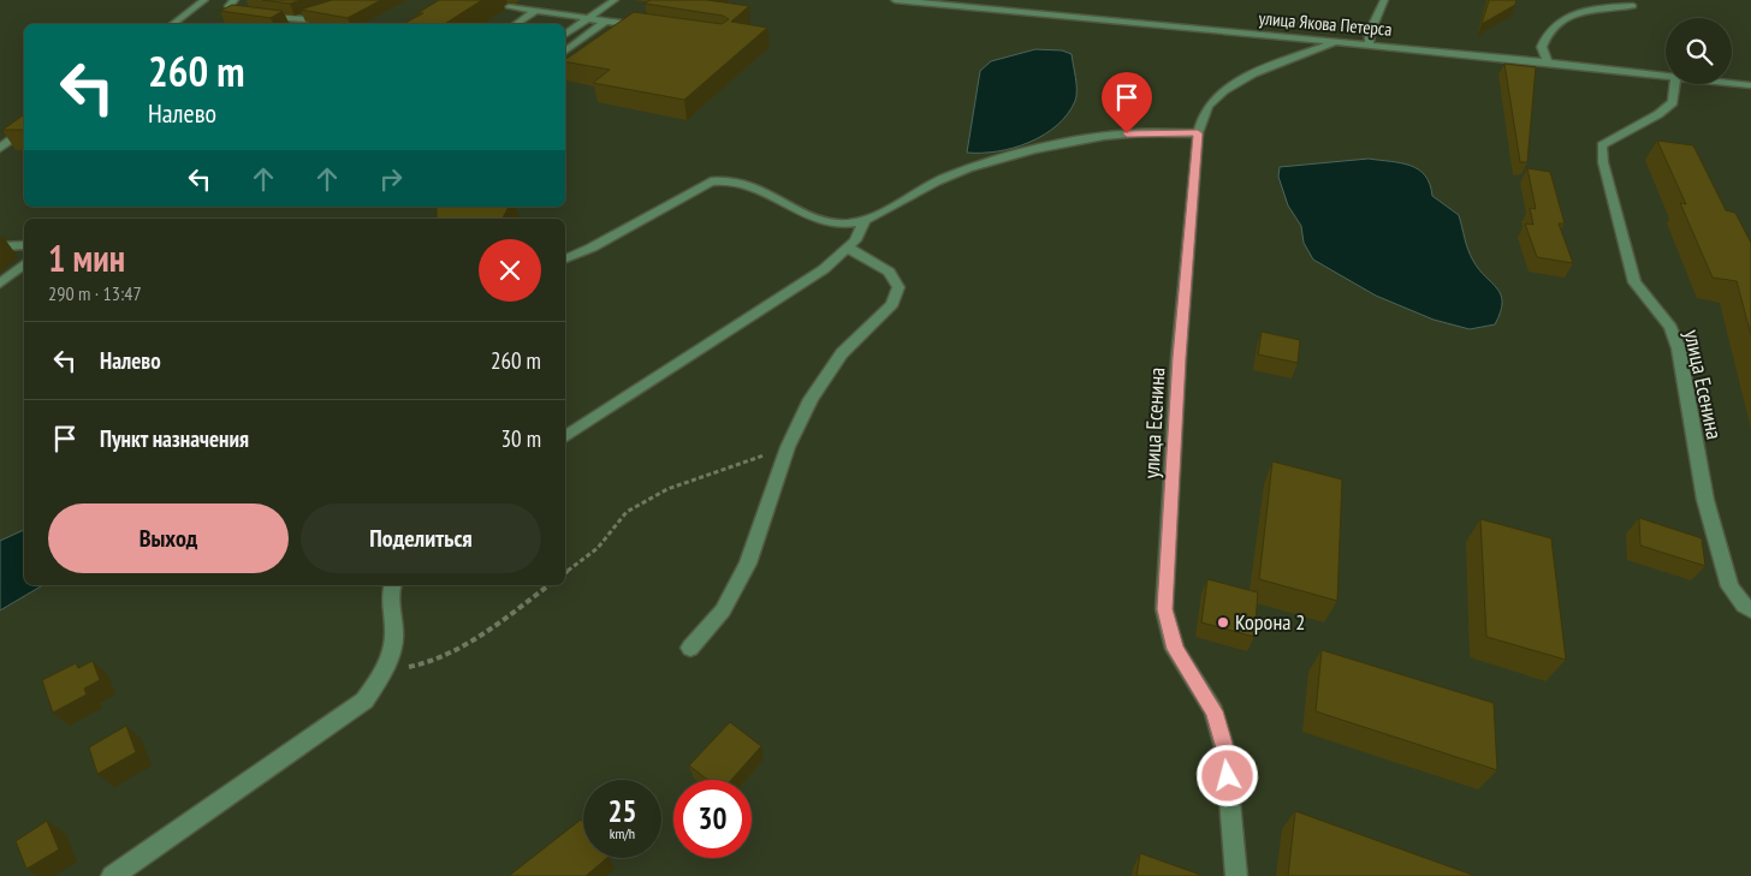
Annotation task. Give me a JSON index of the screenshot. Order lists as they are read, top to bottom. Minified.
{"streets":{"street":["улица Якова Петерса","улица Есенина"]},"crossings":[["улица Якова Петерса","улица Есенина"]],"places":["Корона 2"],"page":{"turn":["260 m","Налево"],"heading":["1 мин","290 m · 13:47"],"list":[{"name":"Налево","value":"260 m"},{"name":"Пункт назначения","value":"30 m"}],"buttons":["Выход","Поделиться"],"speed":"25 km/h","limit":"30"}}
